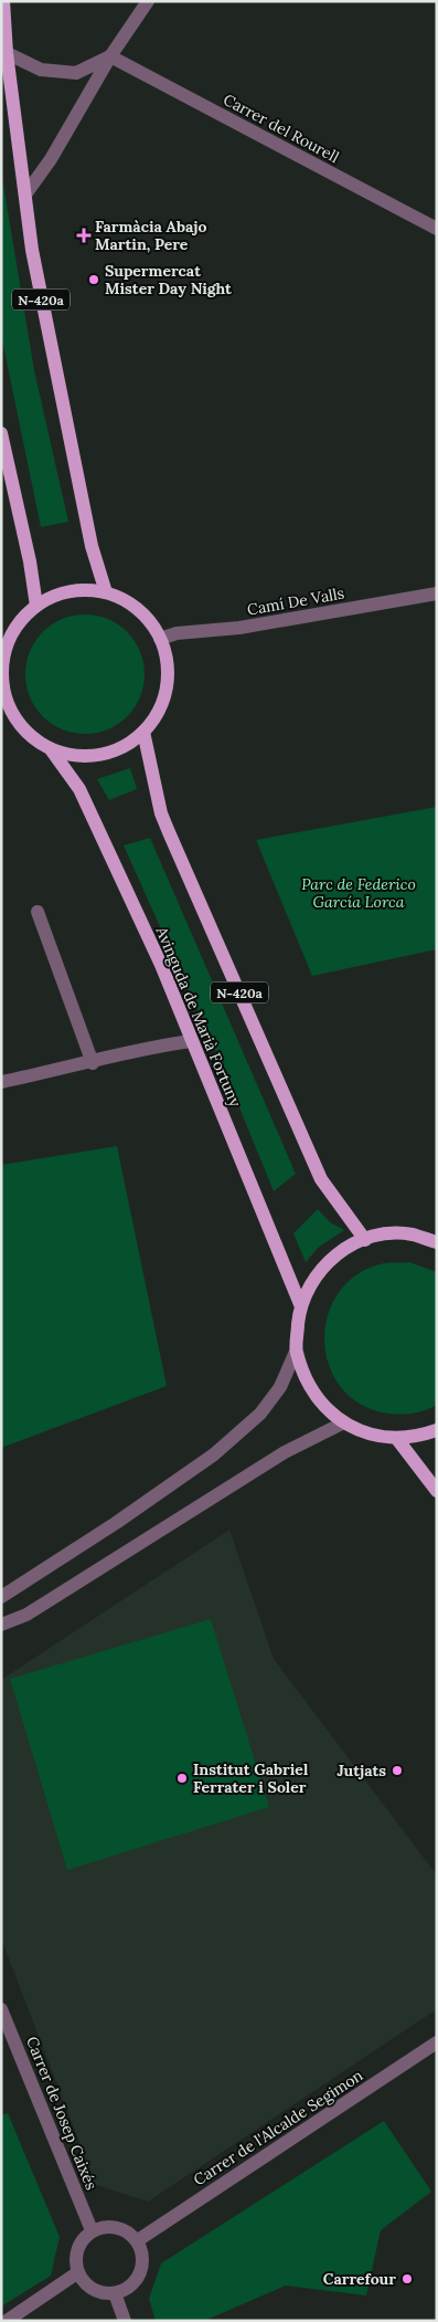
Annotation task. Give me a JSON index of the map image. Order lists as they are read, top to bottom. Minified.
{"streets":{"main road":["N-420a","Avinguda de Marià Fortuny"],"street":["Carrer del Rourell","Camí De Valls","Carrer de Josep Caixés","Carrer de l'Alcalde Segimon"]},"crossings":[["N-420a","Camí De Valls"],["N-420a","Avinguda de Marià Fortuny"],["Camí De Valls","Avinguda de Marià Fortuny"],["Carrer de Josep Caixés","Carrer de l'Alcalde Segimon"]],"parks":["Parc de Federico García Lorca"],"places":{"health":["Farmàcia Abajo Martin, Pere"],"other":["Supermercat Mister Day Night","Jutjats","Institut Gabriel Ferrater i Soler","Carrefour"]}}
